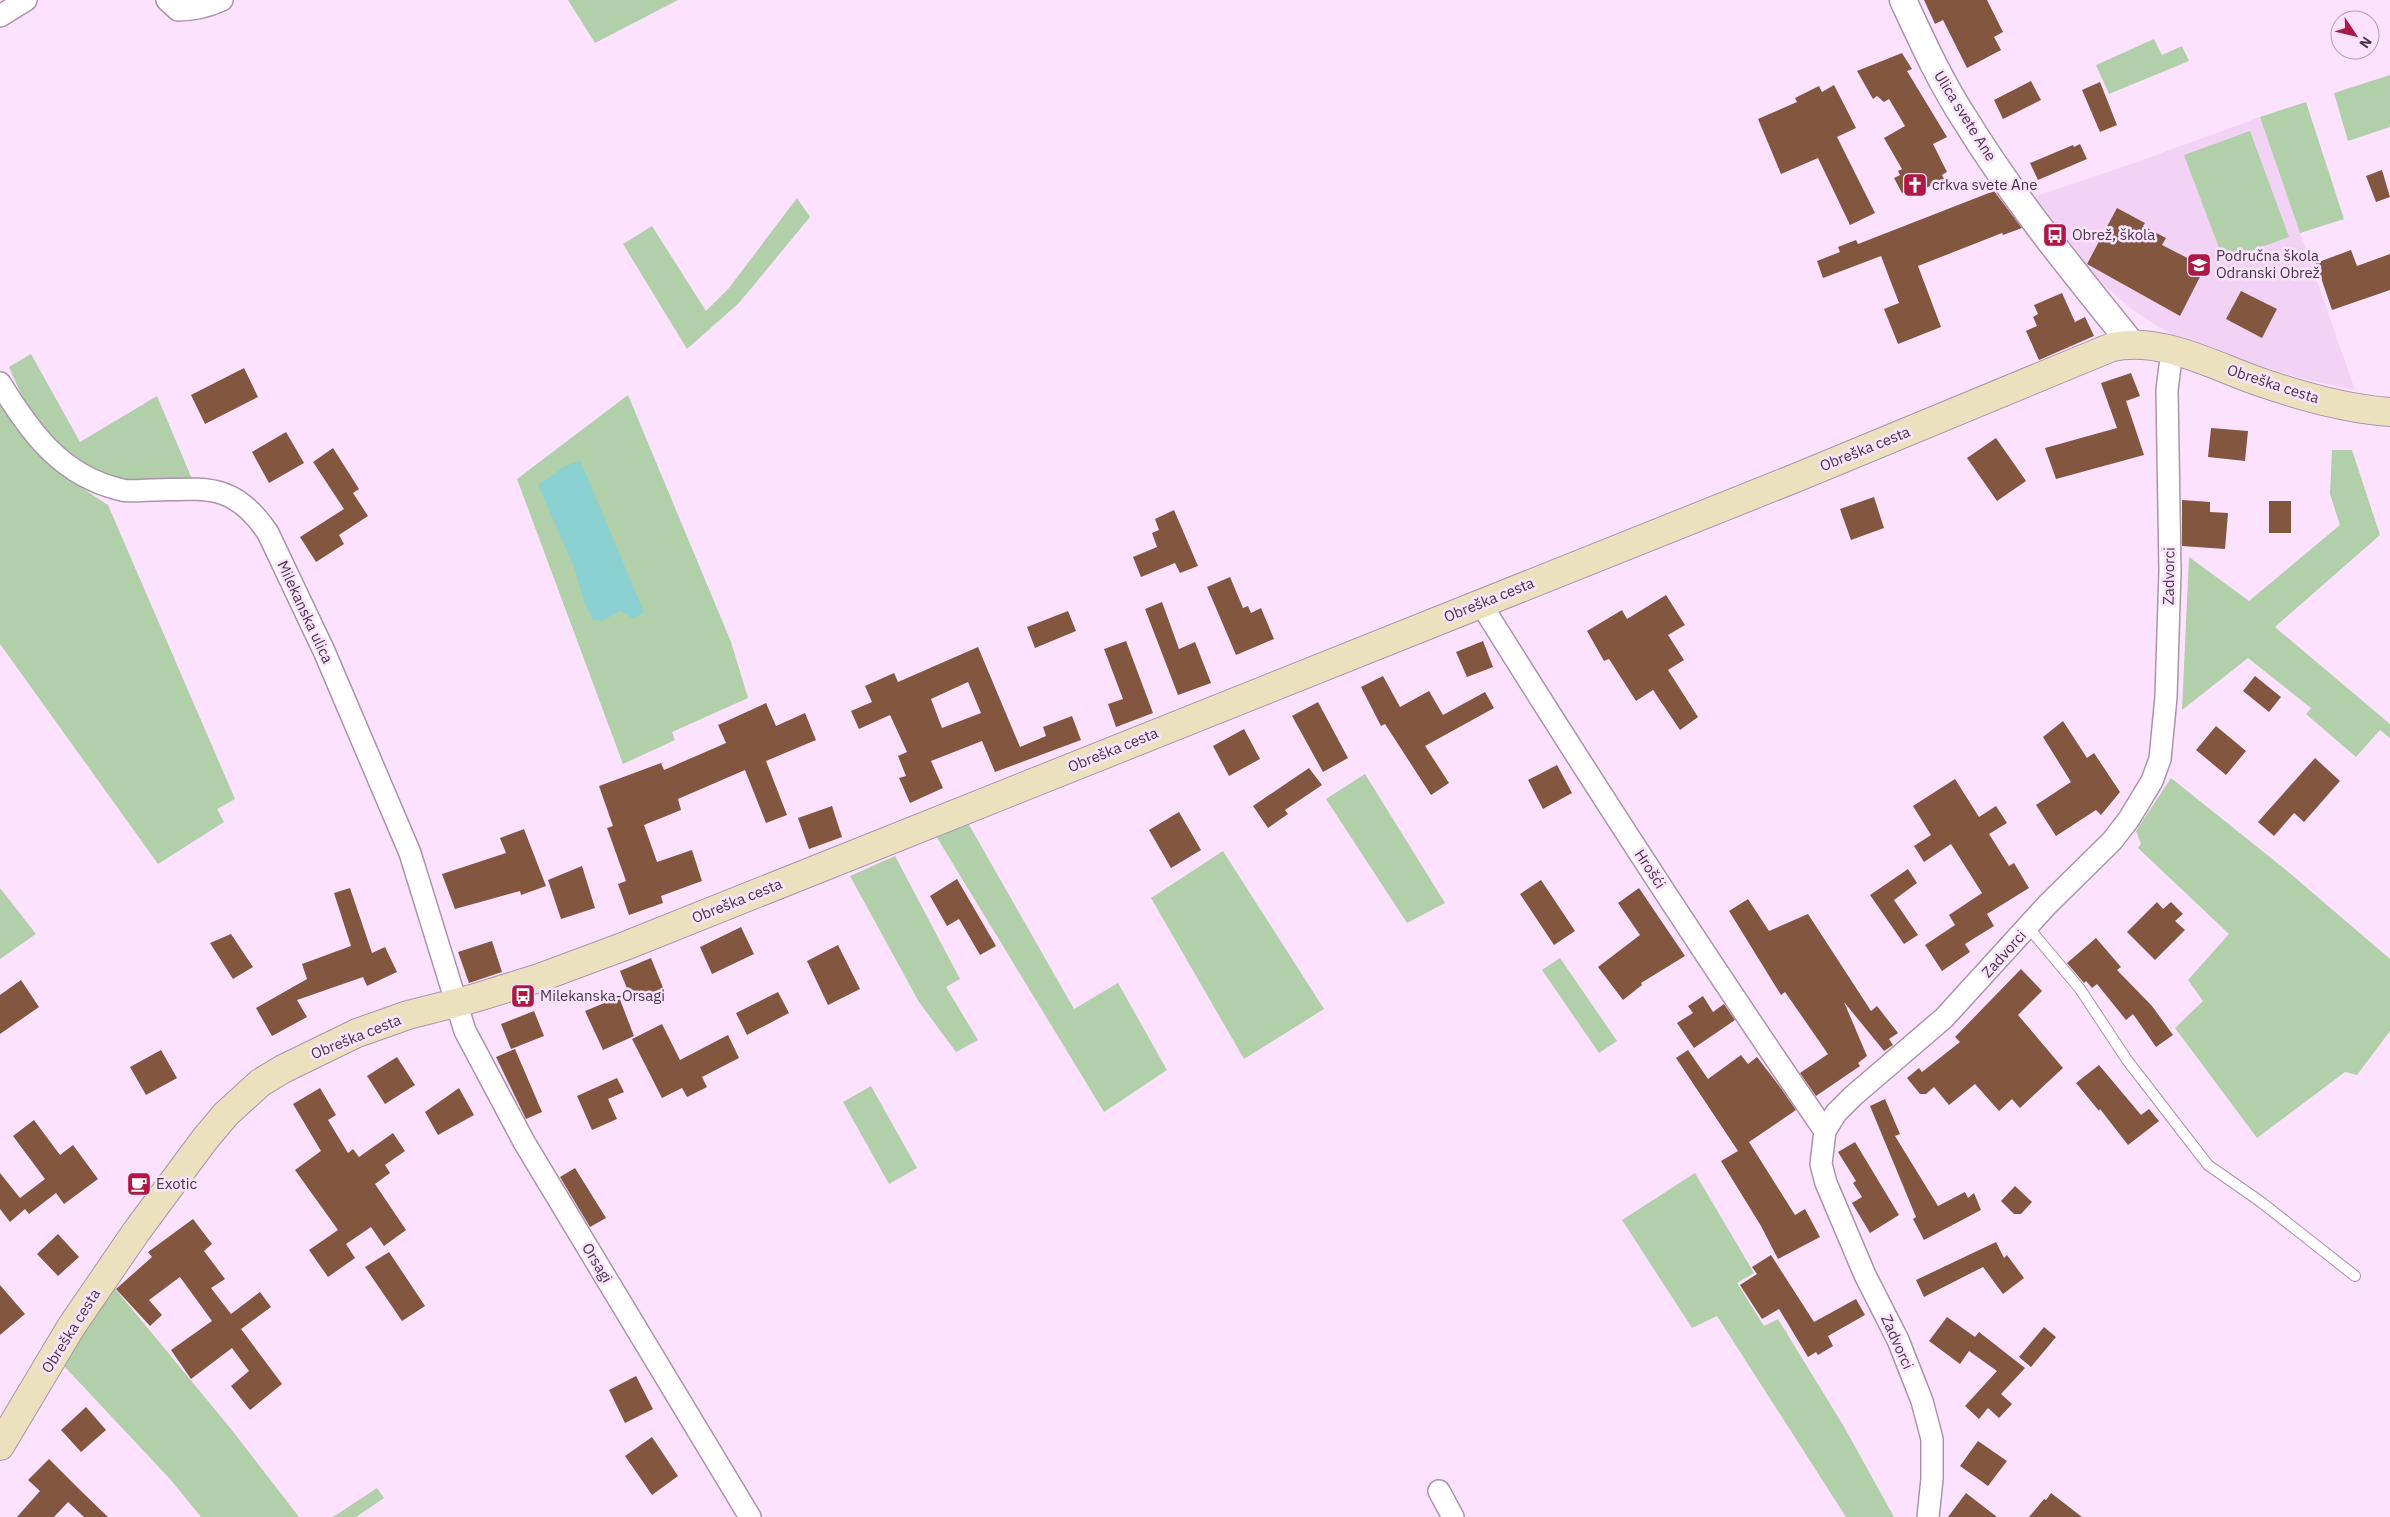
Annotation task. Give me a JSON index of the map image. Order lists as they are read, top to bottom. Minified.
{"streets":{"main road":["Obreška cesta"],"street":["Ulica svete Ane","Zadvorci","Milekanska ulica","Hrošći","Orsagi"]},"crossings":[["Ulica svete Ane","Obreška cesta"],["Obreška cesta","Zadvorci"],["Obreška cesta","Milekanska ulica"],["Obreška cesta","Hrošći"],["Obreška cesta","Orsagi"],["Zadvorci","Hrošći"],["Milekanska ulica","Orsagi"]],"places":{"church":["crkva svete Ane"],"bus stop":["Obrež, škola","Milekanska-Orsagi"],"school or university":["Područna škola Odranski Obrež"],"cafe":["Exotic"]},"north":"bottom right"}
